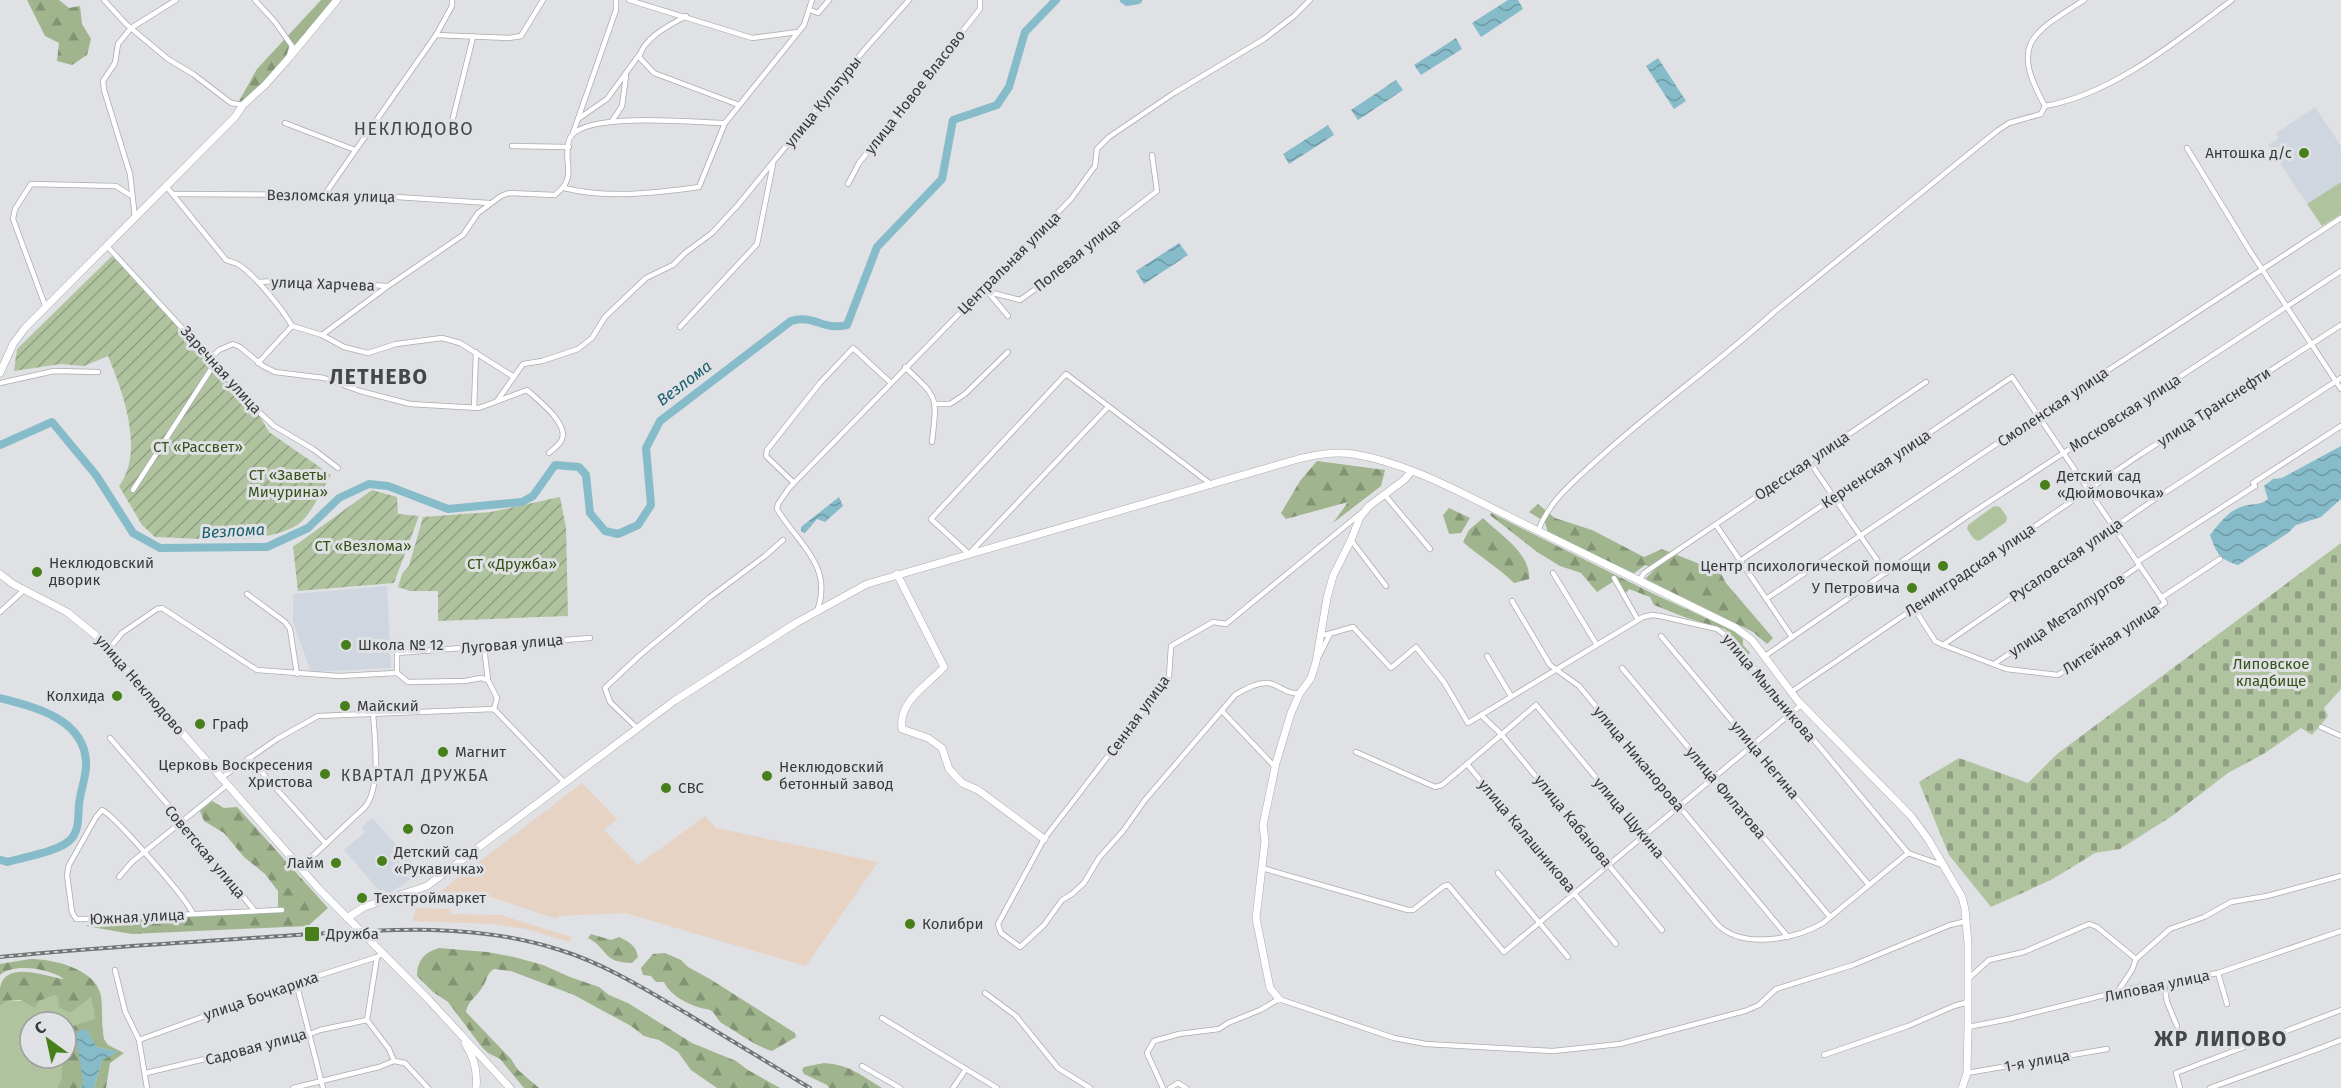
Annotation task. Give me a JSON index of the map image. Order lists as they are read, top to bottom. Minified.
{"streets":{"street":["улица Новое Власово","улица Культуры","Везломская улица","Полевая улица","Центральная улица","улица Харчева","Заречная улица","Смоленская улица","улица Транснефти","Московская улица","Одесская улица","Керченская улица","Русаловская улица","Ленинградская улица","улица Металлургов","Литейная улица","Луговая улица","улица Неклюдово","улица Мыльникова","Сенная улица","улица Никанорова","улица Негина","улица Филатова","улица Щукина","улица Кабанова","улица Калашникова","Советская улица","Южная улица","Липовая улица","улица Бочкариха","Садовая улица","1-я улица"]},"crossings":[["Смоленская улица","Керченская улица"],["улица Транснефти","Ленинградская улица"],["улица Металлургов","Литейная улица"],["улица Неклюдово","улица Бочкариха"],["улица Мыльникова","улица Никанорова"],["улица Мыльникова","улица Кабанова"],["улица Никанорова","улица Щукина"],["улица Щукина","улица Кабанова"],["Советская улица","Южная улица"]],"districts":["НЕКЛЮДОВО","ЛЕТНЕВО","КВАРТАЛ ДРУЖБА","ЖР ЛИПОВО"],"water":["Везлома"],"parks":["СТ «Рассвет»","СТ «Заветы Мичурина»","СТ «Везлома»","СТ «Дружба»","Липовское кладбище"],"places":{"other":["Антошка д/с","Детский сад «Дюймовочка»","Центр психологической помощи","Неклюдовский дворик","У Петровича","Школа № 12","Колхида","Майский","Граф","Магнит","Церковь Воскресения Христова","Неклюдовский бетонный завод","СВС","Ozon","Детский сад «Рукавичка»","Лайм","Техстроймаркет","Колибри"],"transit":["Дружба"]},"north":"top left"}
